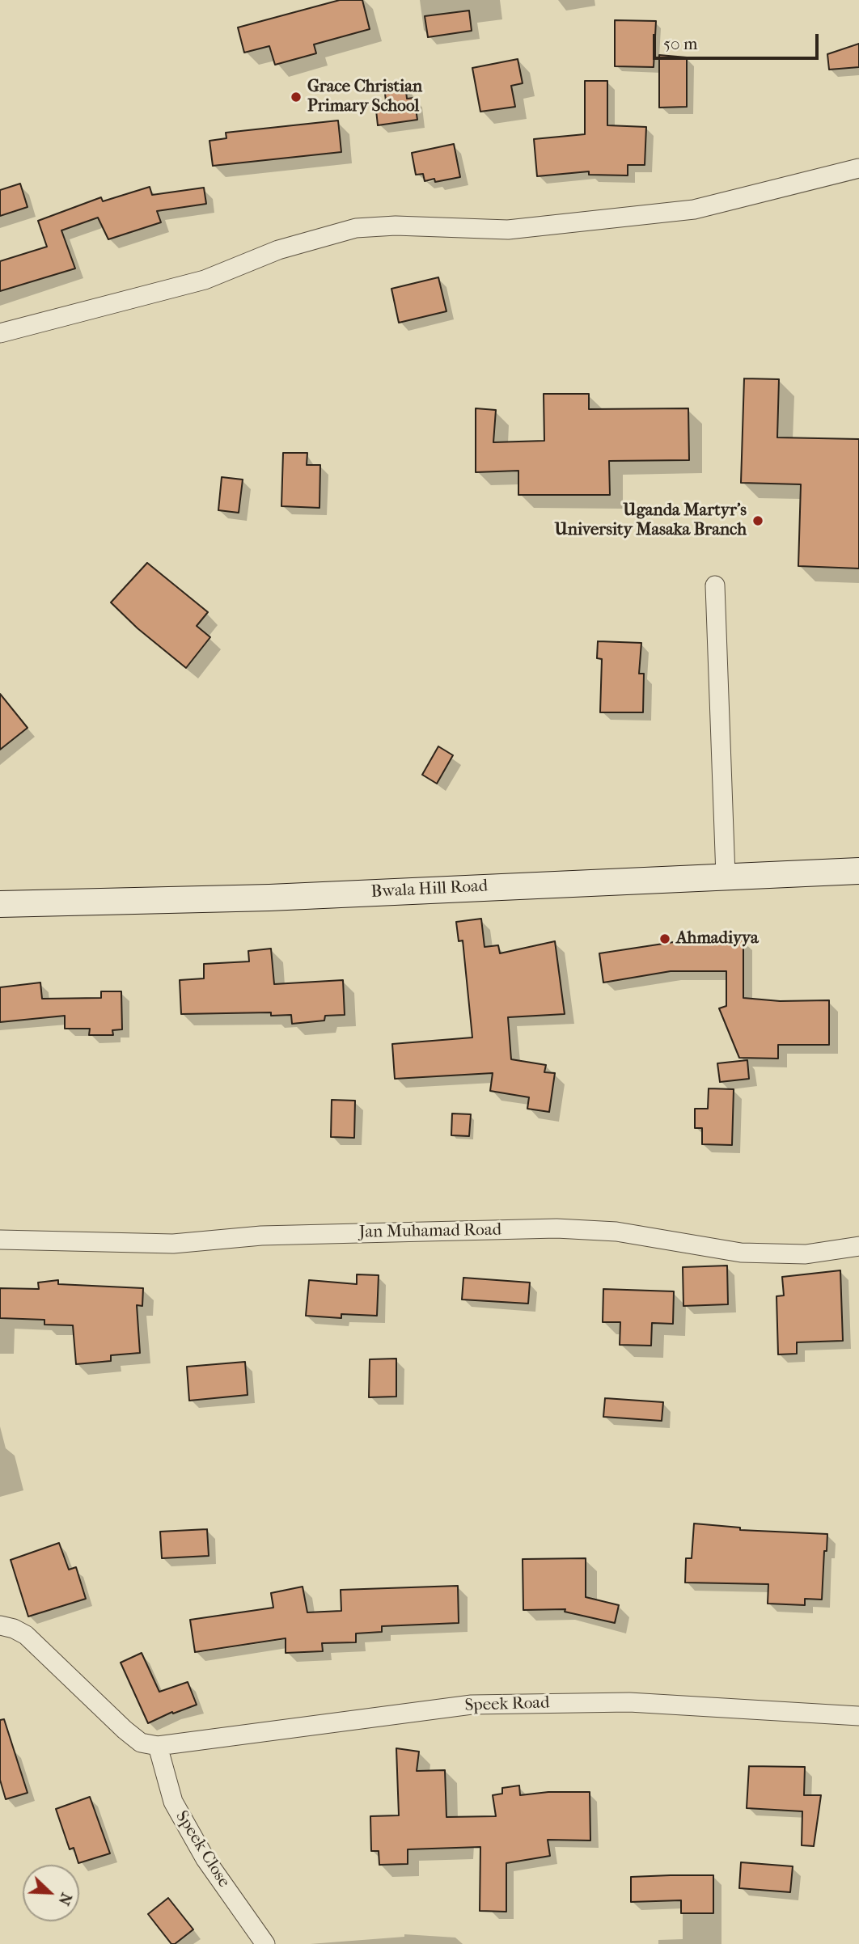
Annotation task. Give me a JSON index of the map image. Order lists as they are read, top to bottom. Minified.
{"streets":{"street":["Bwala Hill Road","Jan Muhamad Road","Speek Road","Speek Close"]},"crossings":[["Speek Road","Speek Close"]],"places":["Grace Christian Primary School","Uganda Martyr's University Masaka Branch","Ahmadiyya"],"scale_bar":"50 m","north":"bottom right"}
